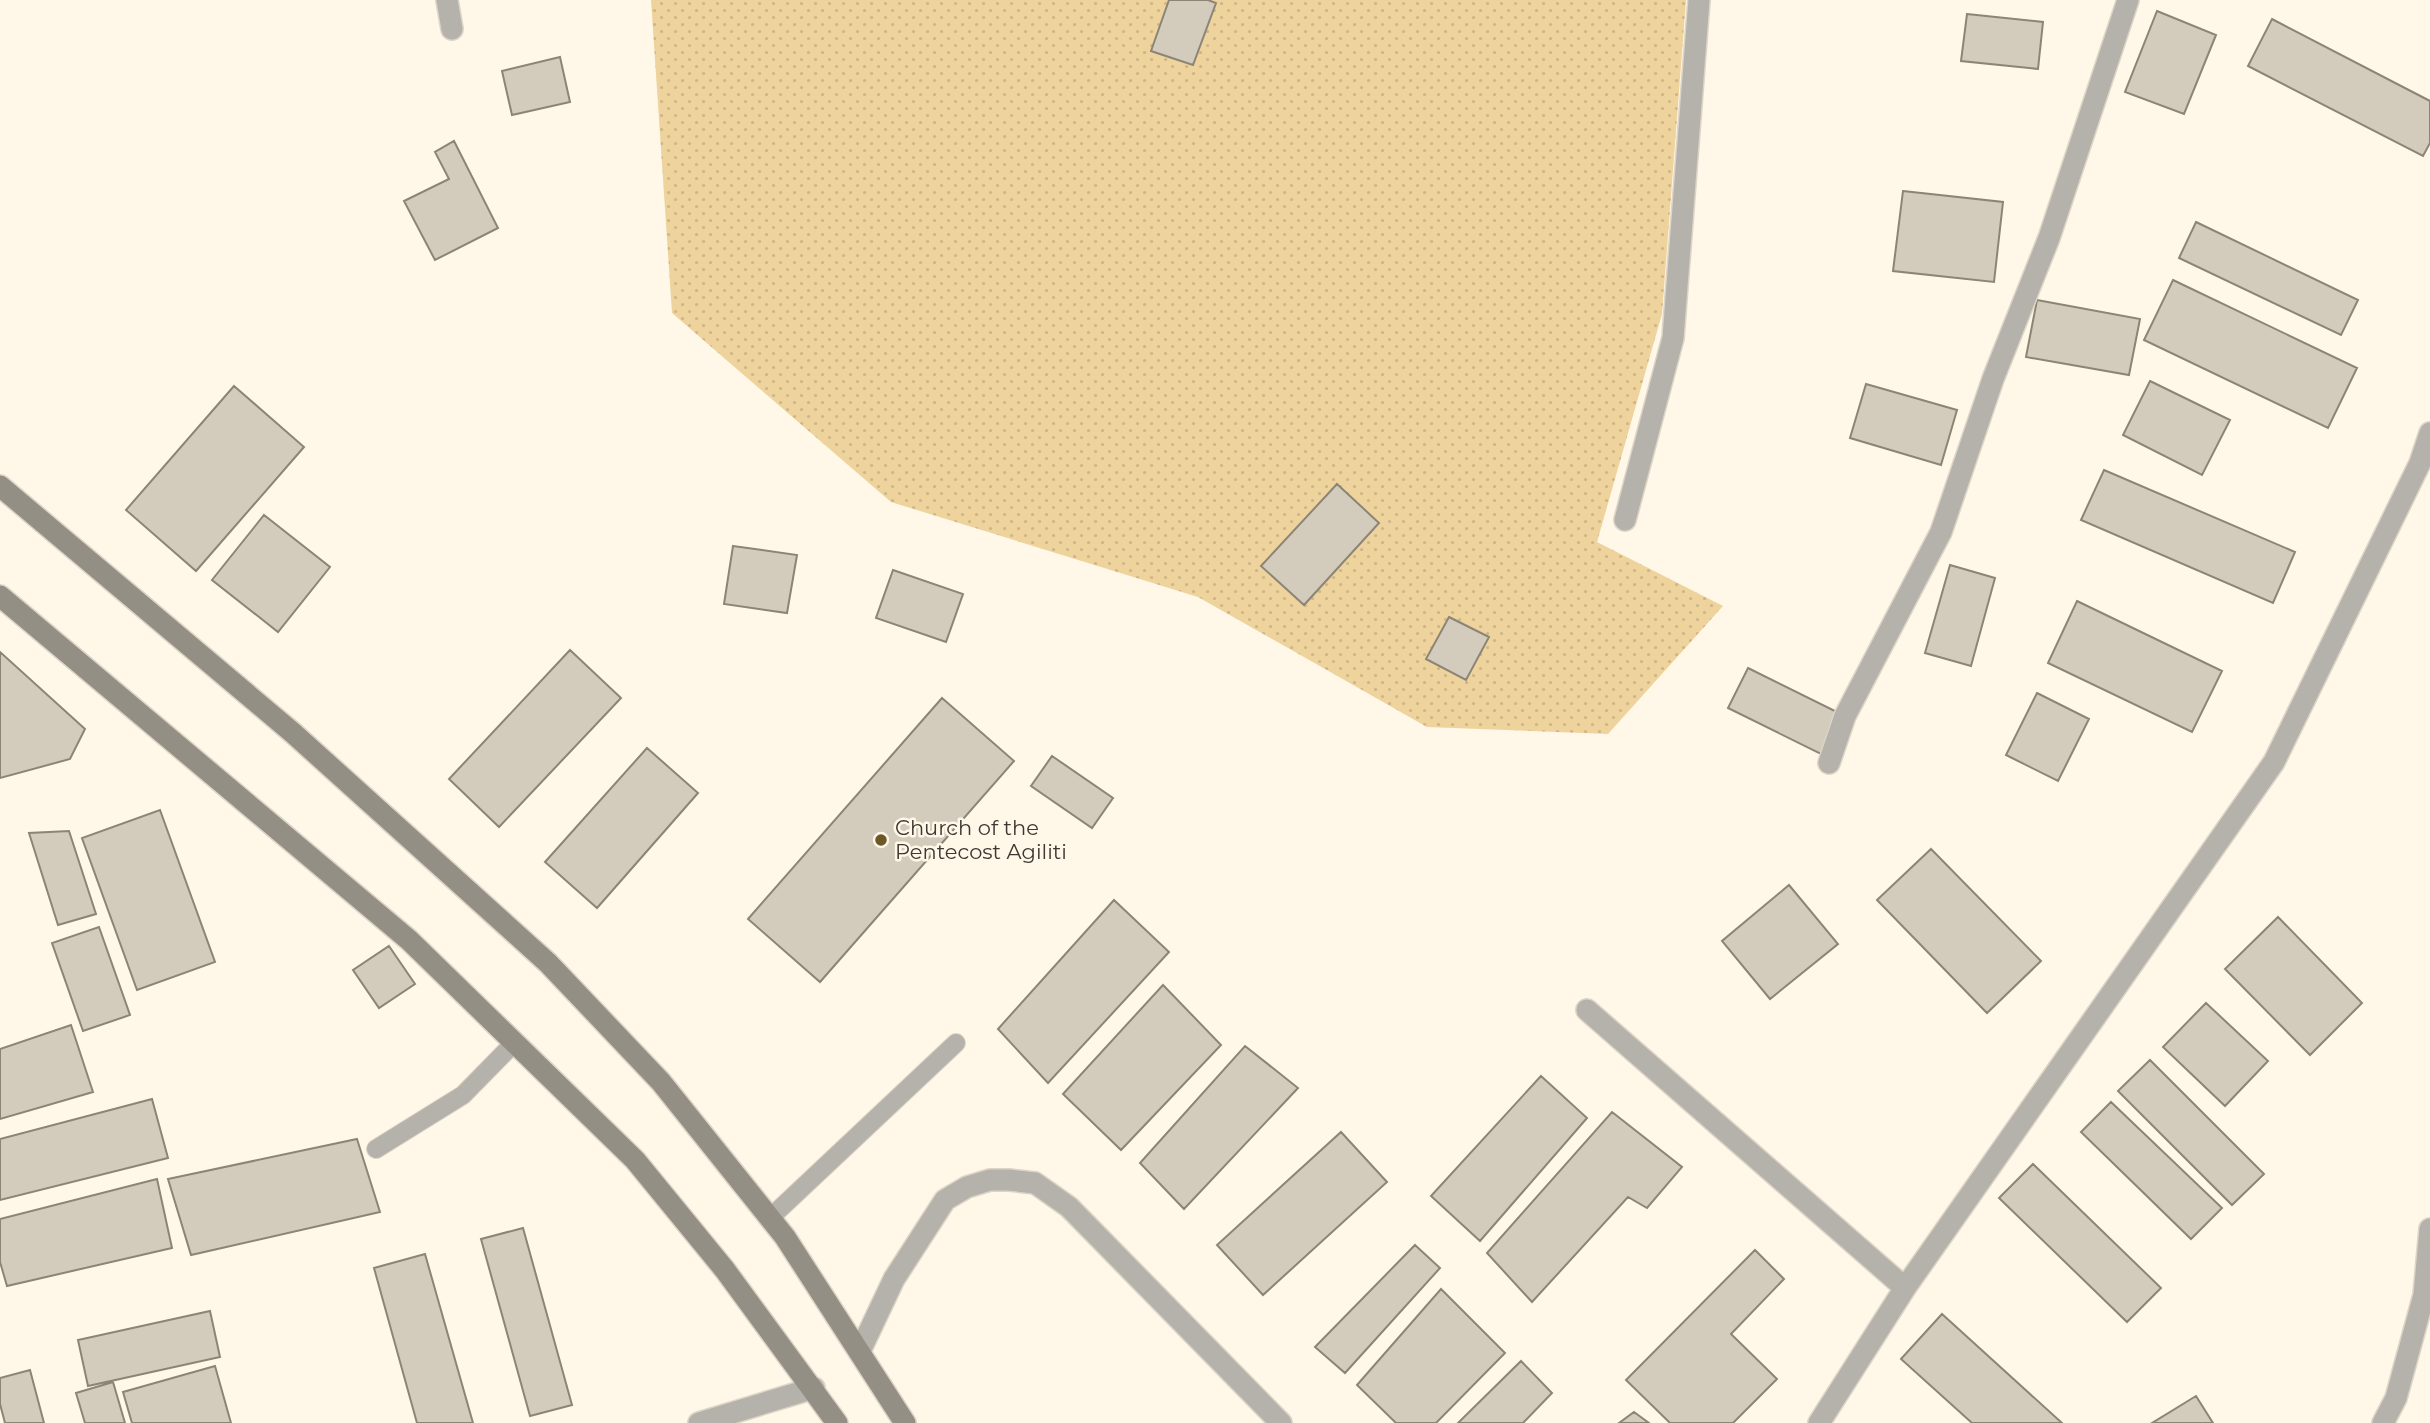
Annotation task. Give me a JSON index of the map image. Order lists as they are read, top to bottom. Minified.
{"places":["Church of the Pentecost Agiliti"]}
